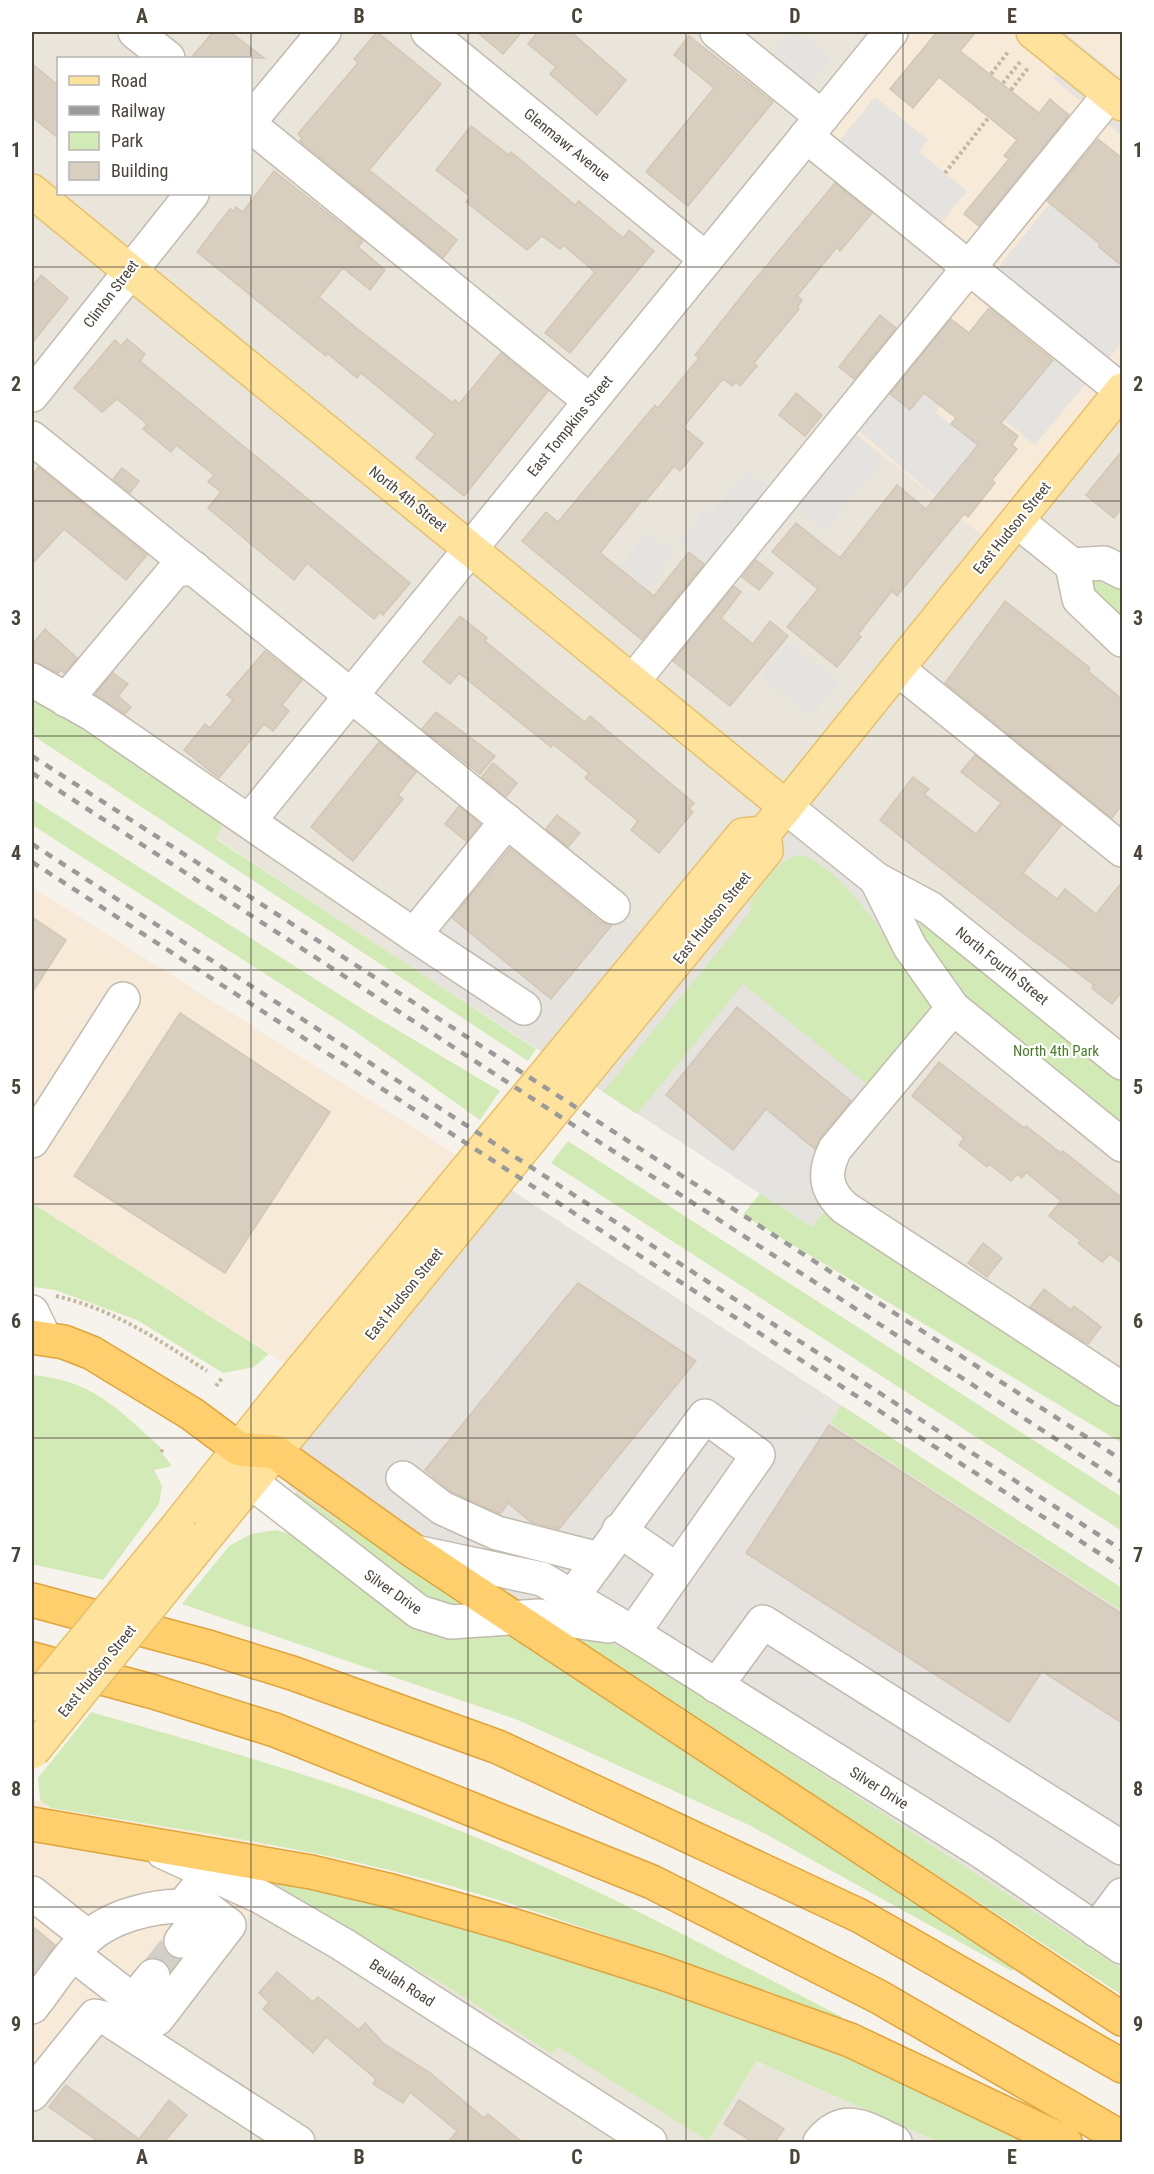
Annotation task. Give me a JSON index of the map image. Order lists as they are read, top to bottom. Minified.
{"streets":{"main road":["North 4th Street","East Hudson Street"],"street":["Glenmawr Avenue","Clinton Street","East Tompkins Street","North Fourth Street","Silver Drive","Beulah Road"]},"crossings":[["Glenmawr Avenue","East Tompkins Street"],["Clinton Street","North 4th Street"],["East Tompkins Street","North 4th Street"],["North 4th Street","East Hudson Street"],["North 4th Street","North Fourth Street"],["East Hudson Street","North Fourth Street"],["East Hudson Street","Silver Drive"]],"parks":["North 4th Park"],"legend":["Road","Railway","Park","Building"],"grid":{"columns":["A","B","C","D","E"],"rows":["1","2","3","4","5","6","7","8","9"]}}
